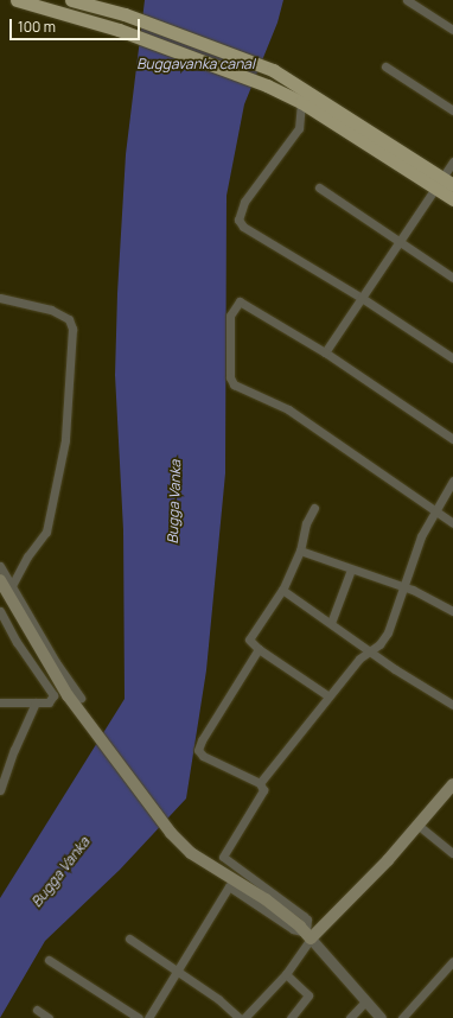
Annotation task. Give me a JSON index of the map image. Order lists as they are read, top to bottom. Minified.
{"water":["Buggavanka canal","Bugga Vanka"],"scale_bar":"100 m"}
